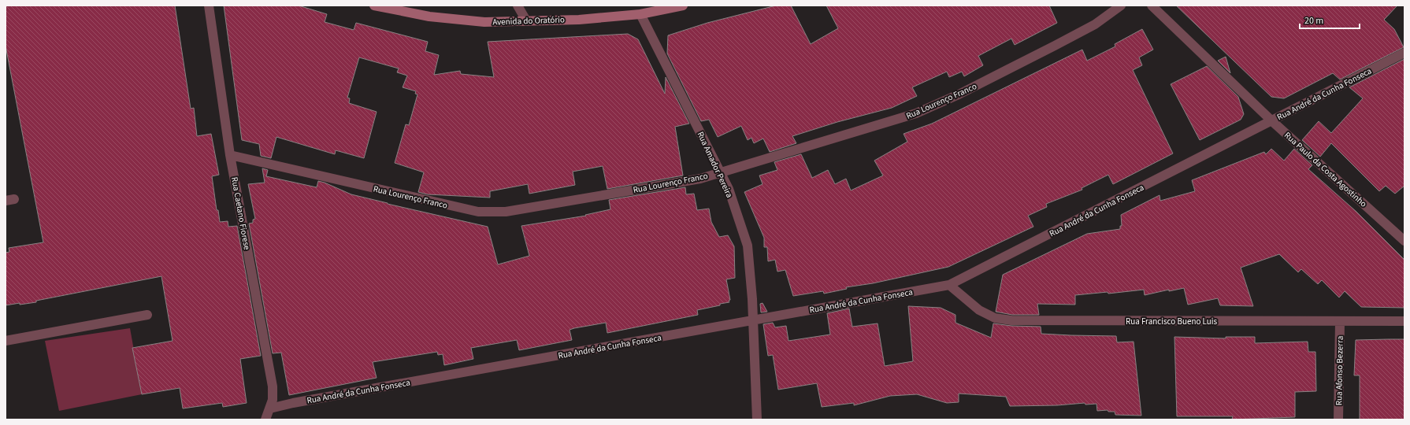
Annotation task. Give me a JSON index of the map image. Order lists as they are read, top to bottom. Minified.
{"streets":{"main road":["Avenida do Oratório"],"street":["Rua André da Cunha Fonseca","Rua Lourenço Franco","Rua Amador Pereira","Rua Paulo da Costa Agostinho","Rua Caetano Fiorese","Rua Francisco Bueno Luis","Rua Afonso Bezerra"]},"crossings":[["Avenida do Oratório","Rua Amador Pereira"],["Rua André da Cunha Fonseca","Rua Amador Pereira"],["Rua André da Cunha Fonseca","Rua Paulo da Costa Agostinho"],["Rua André da Cunha Fonseca","Rua Caetano Fiorese"],["Rua André da Cunha Fonseca","Rua Francisco Bueno Luis"],["Rua Lourenço Franco","Rua Amador Pereira"],["Rua Lourenço Franco","Rua Caetano Fiorese"],["Rua Francisco Bueno Luis","Rua Afonso Bezerra"]],"scale_bar":"20 m"}
